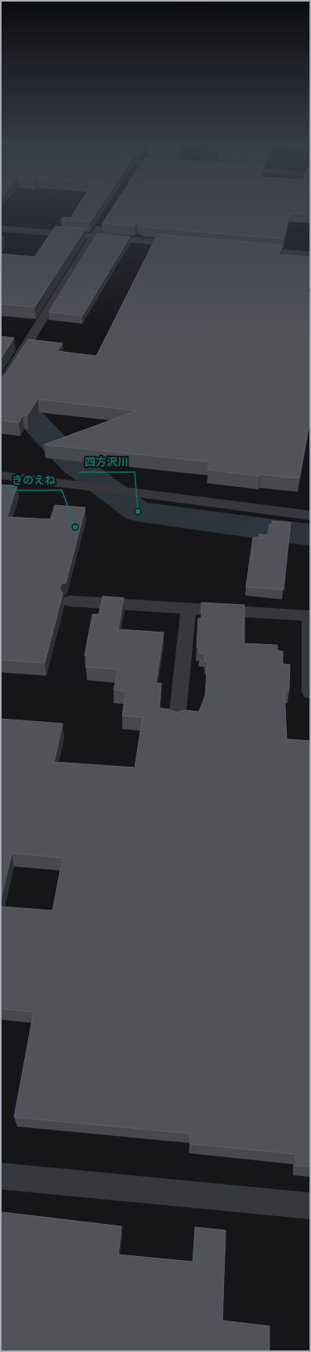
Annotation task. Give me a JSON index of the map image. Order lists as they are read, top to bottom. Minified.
{"places":["四方沢川","きのえね"]}
